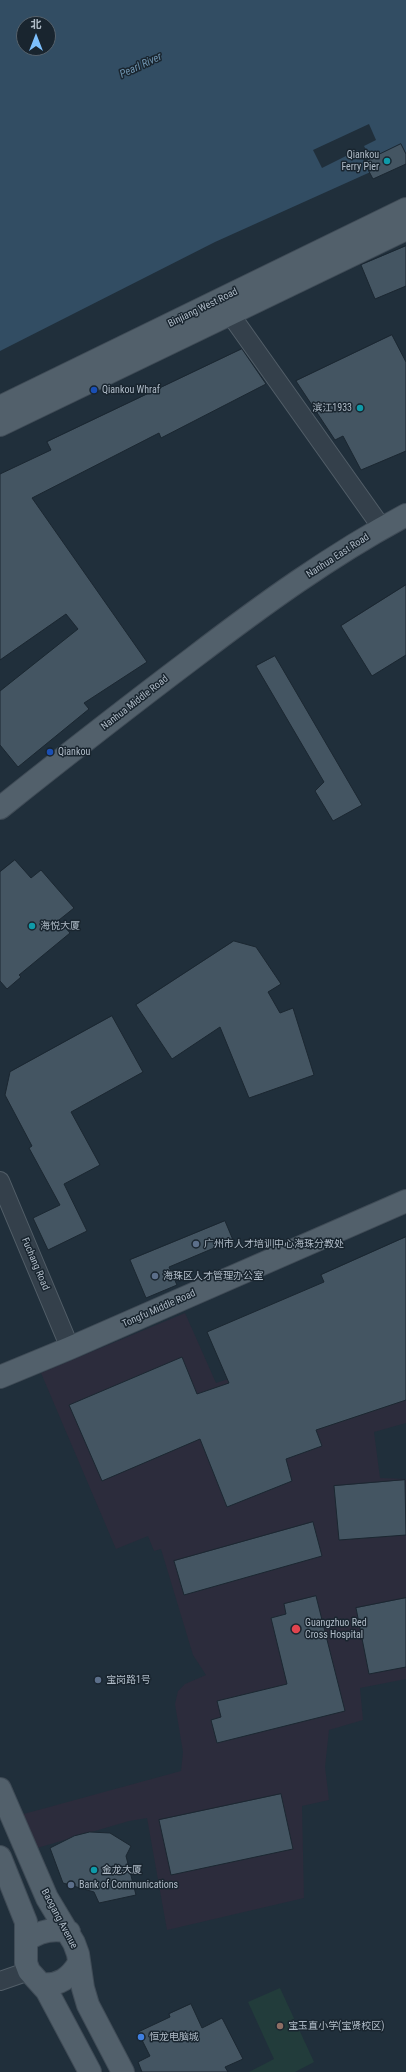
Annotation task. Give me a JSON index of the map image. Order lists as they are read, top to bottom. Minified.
{"streets":{"main road":["Binjiang West Road","Nanhua East Road","Nanhua Middle Road","Tongfu Middle Road","Baogang Avenue"],"street":["Fuchang Road"]},"crossings":[["Nanhua East Road","Nanhua Middle Road"],["Fuchang Road","Tongfu Middle Road"]],"water":["Pearl River"],"places":["Qiankou Ferry Pier","Qiankou Whraf","滨江1933","Qiankou","海悦大厦","广州市人才培训中心海珠分教处","海珠区人才管理办公室","Guangzhuo Red Cross Hospital","宝岗路1号","金龙大厦","Bank of Communications","宝玉直小学(宝贤校区)","恒龙电脑城"],"north":"top"}
